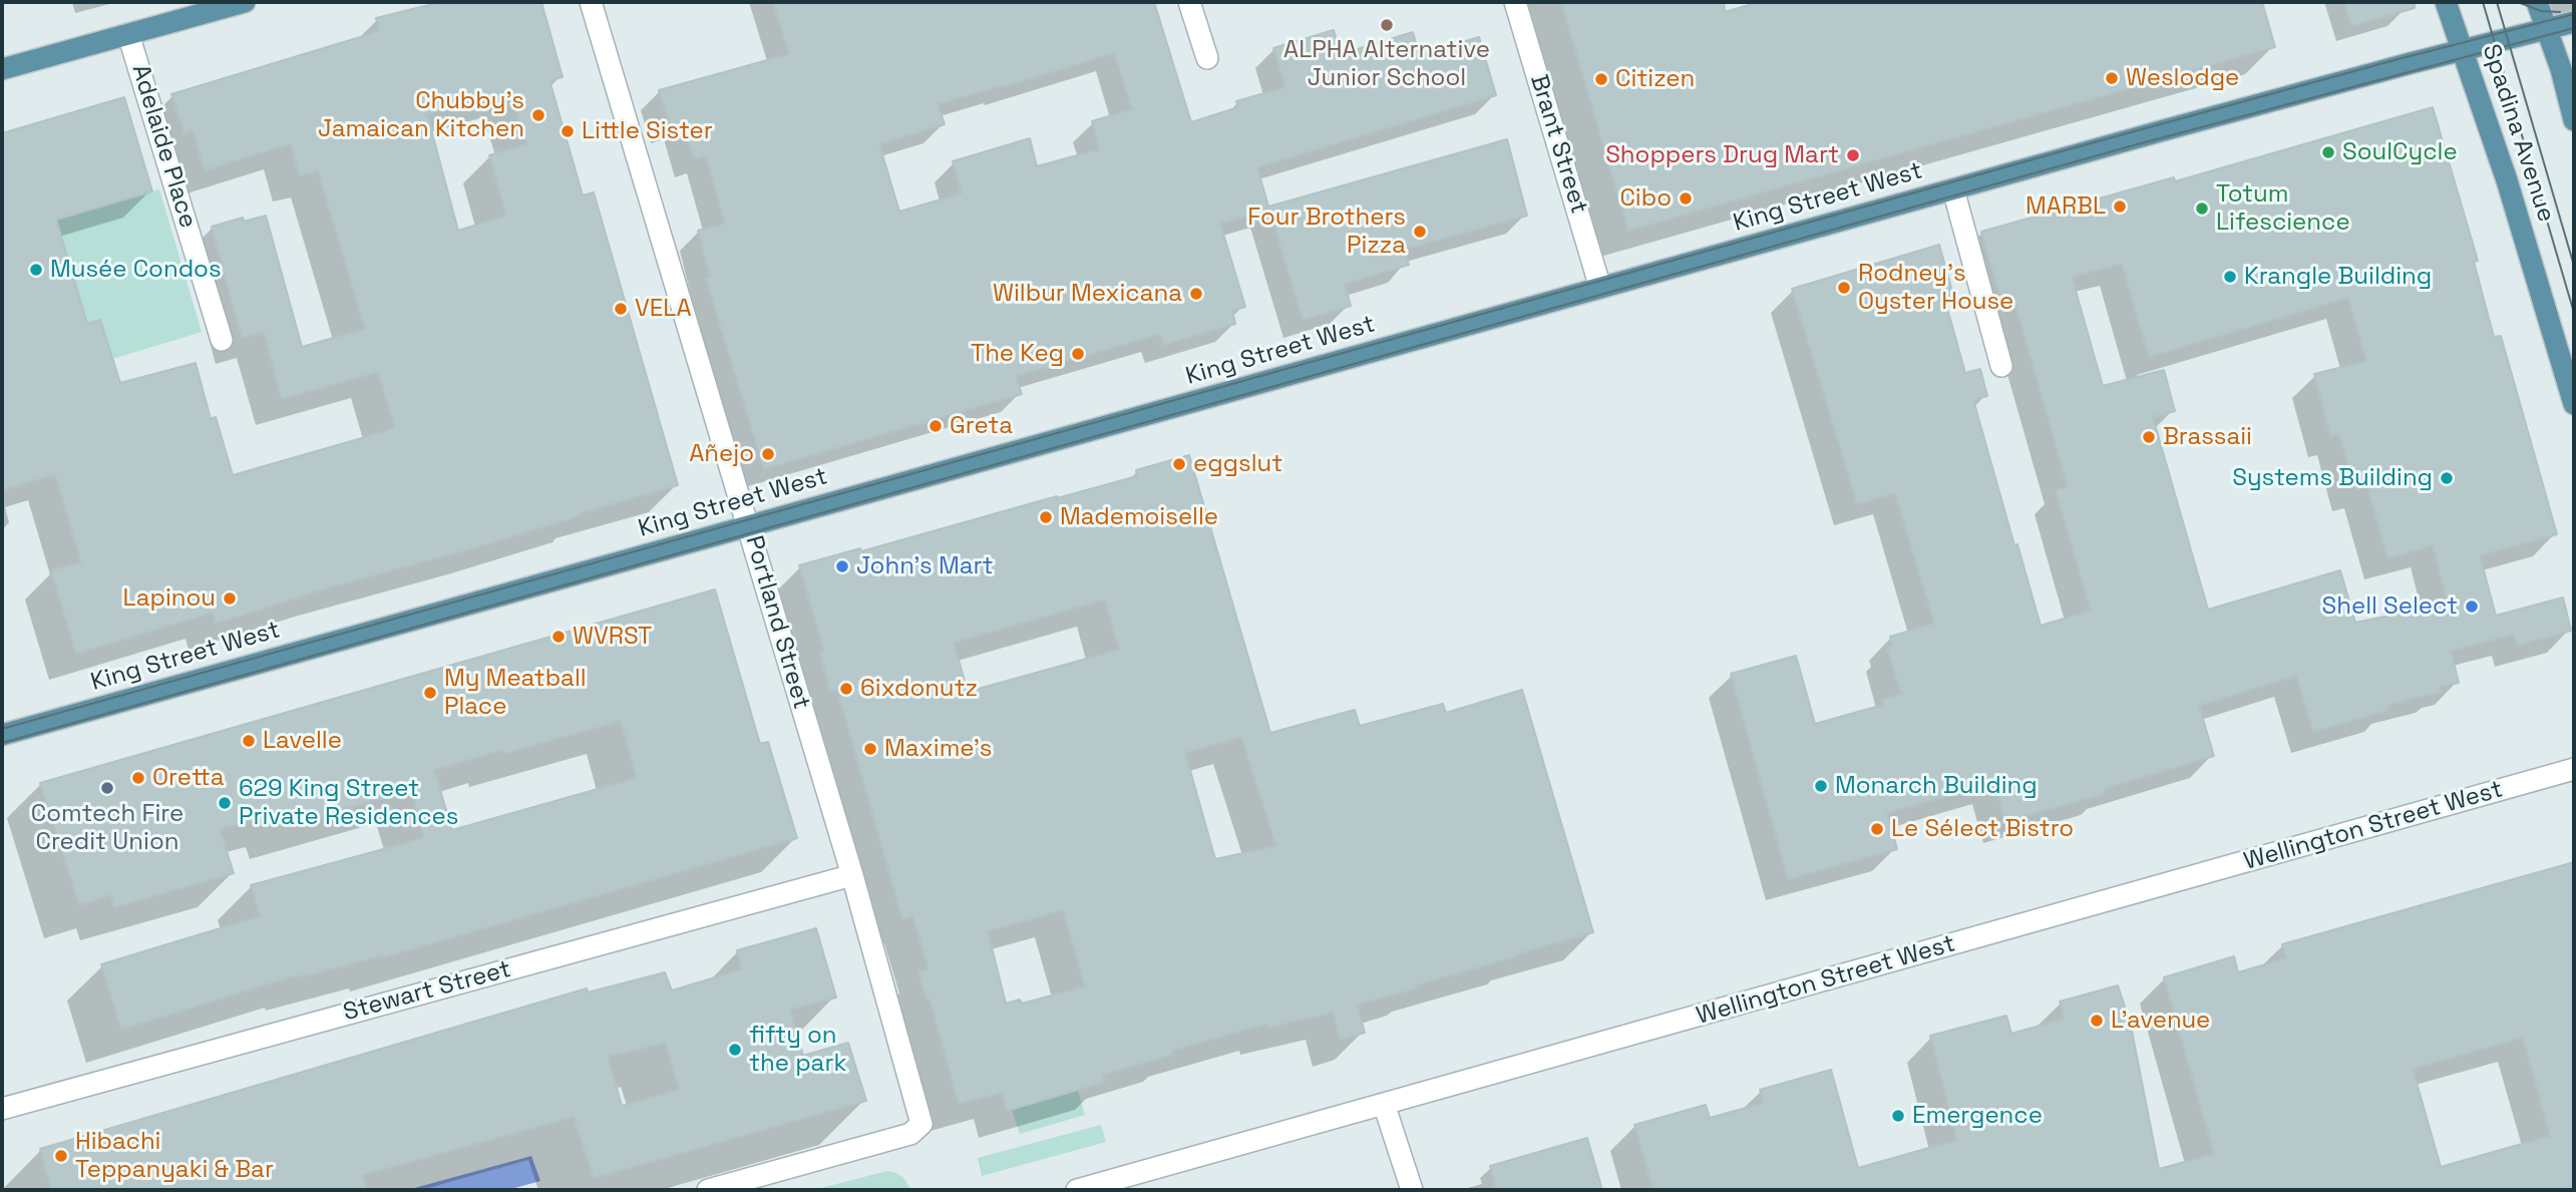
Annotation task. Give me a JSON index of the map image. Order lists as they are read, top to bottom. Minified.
{"streets":{"main road":["Spadina Avenue","King Street West"],"street":["Brant Street","Adelaide Place","Portland Street","Wellington Street West","Stewart Street"]},"crossings":[["Spadina Avenue","King Street West"],["Brant Street","King Street West"],["King Street West","Portland Street"],["Portland Street","Stewart Street"]],"places":["ALPHA Alternative Junior School","Weslodge","Citizen","Chubby's Jamaican Kitchen","Little Sister","SoulCycle","Shoppers Drug Mart","Cibo","MARBL","Totum Lifescience","Four Brothers Pizza","Musée Condos","Krangle Building","Rodney's Oyster House","Wilbur Mexicana","VELA","The Keg","Greta","Brassaii","Añejo","eggslut","Systems Building","Mademoiselle","John's Mart","Lapinou","Shell Select","WVRST","6ixdonutz","My Meatball Place","Lavelle","Maxime’s","Oretta","Monarch Building","Comtech Fire Credit Union","629 King Street Private Residences","Le Sélect Bistro","L'avenue","fifty on the park","Emergence","Hibachi Teppanyaki & Bar"]}
